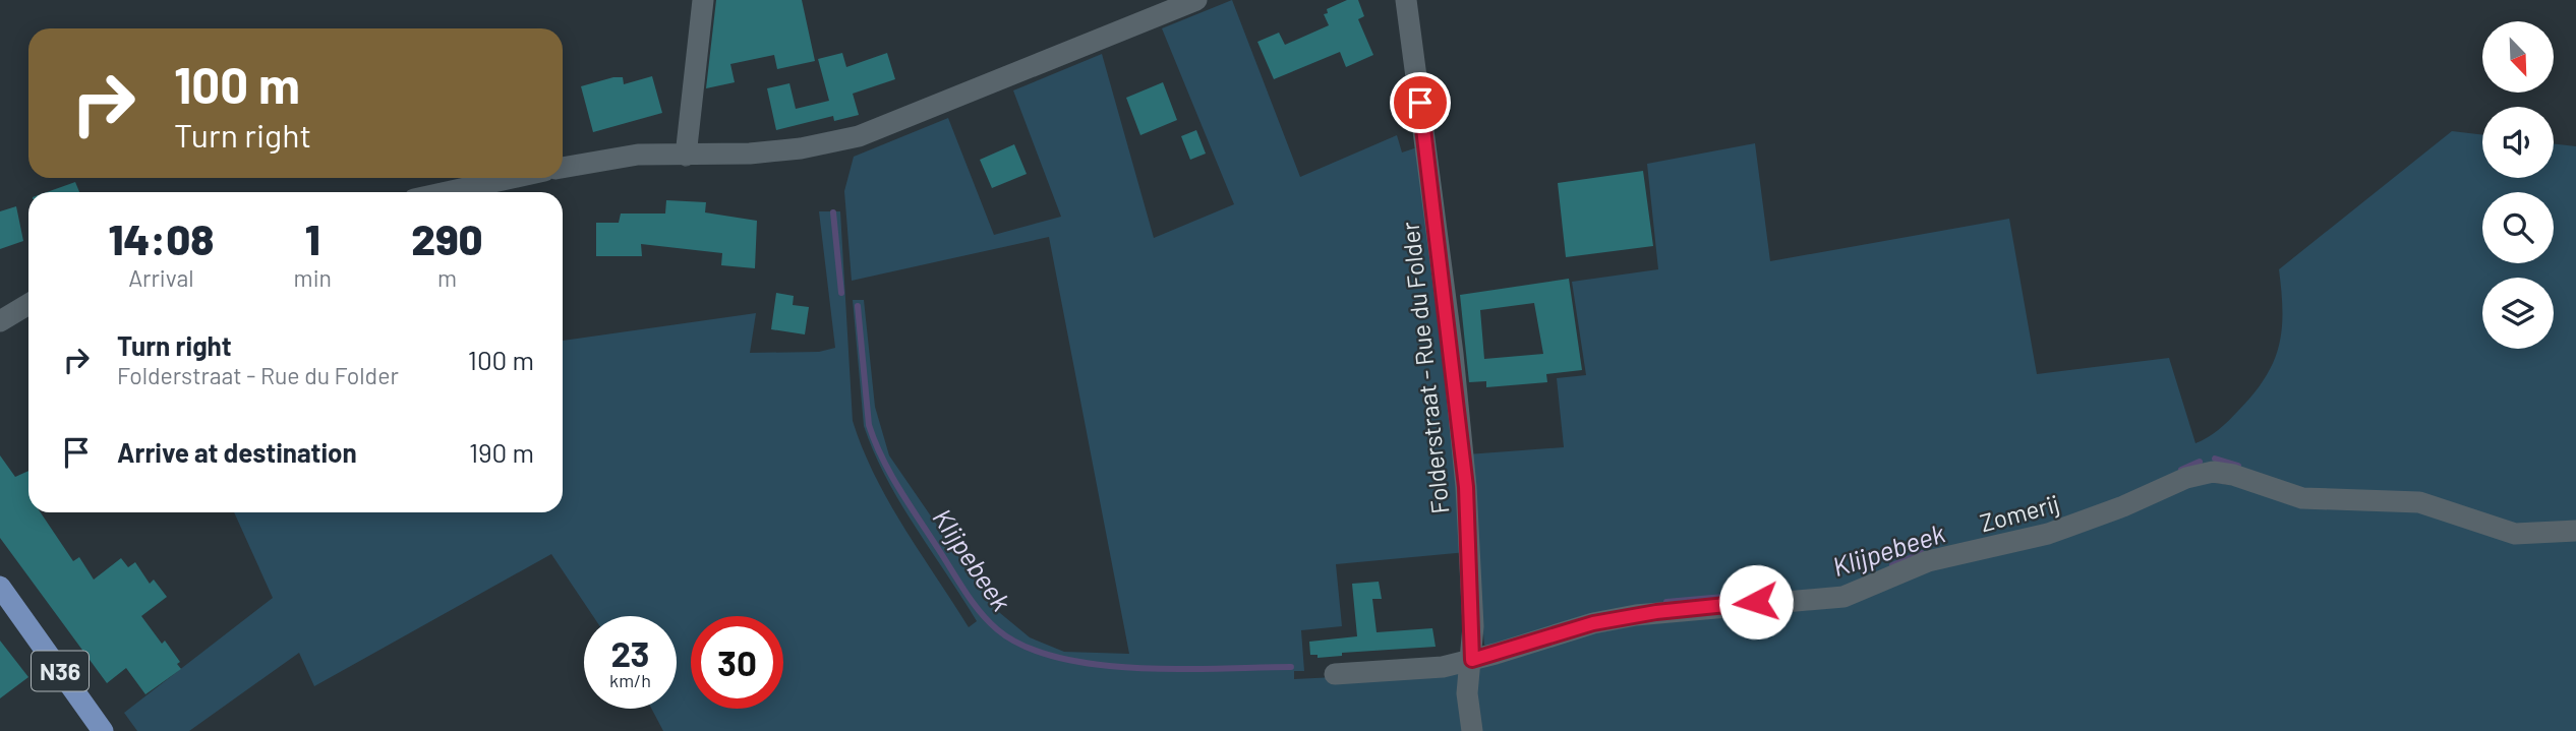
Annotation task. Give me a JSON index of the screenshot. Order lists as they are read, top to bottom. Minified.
{"streets":{"main road":["N36"],"street":["Folderstraat - Rue du Folder","Zomerij"]},"crossings":[["Folderstraat - Rue du Folder","Zomerij"]],"water":["Klijpebeek"],"north":"bottom right","page":{"turn":["100 m","Turn right"],"eta":["14:08","Arrival","1","min","290","m"],"list":[{"name":"Turn right","note":"Folderstraat - Rue du Folder","value":"100 m"},{"name":"Arrive at destination","value":"190 m"}],"speed":"23 km/h","limit":"30"}}
